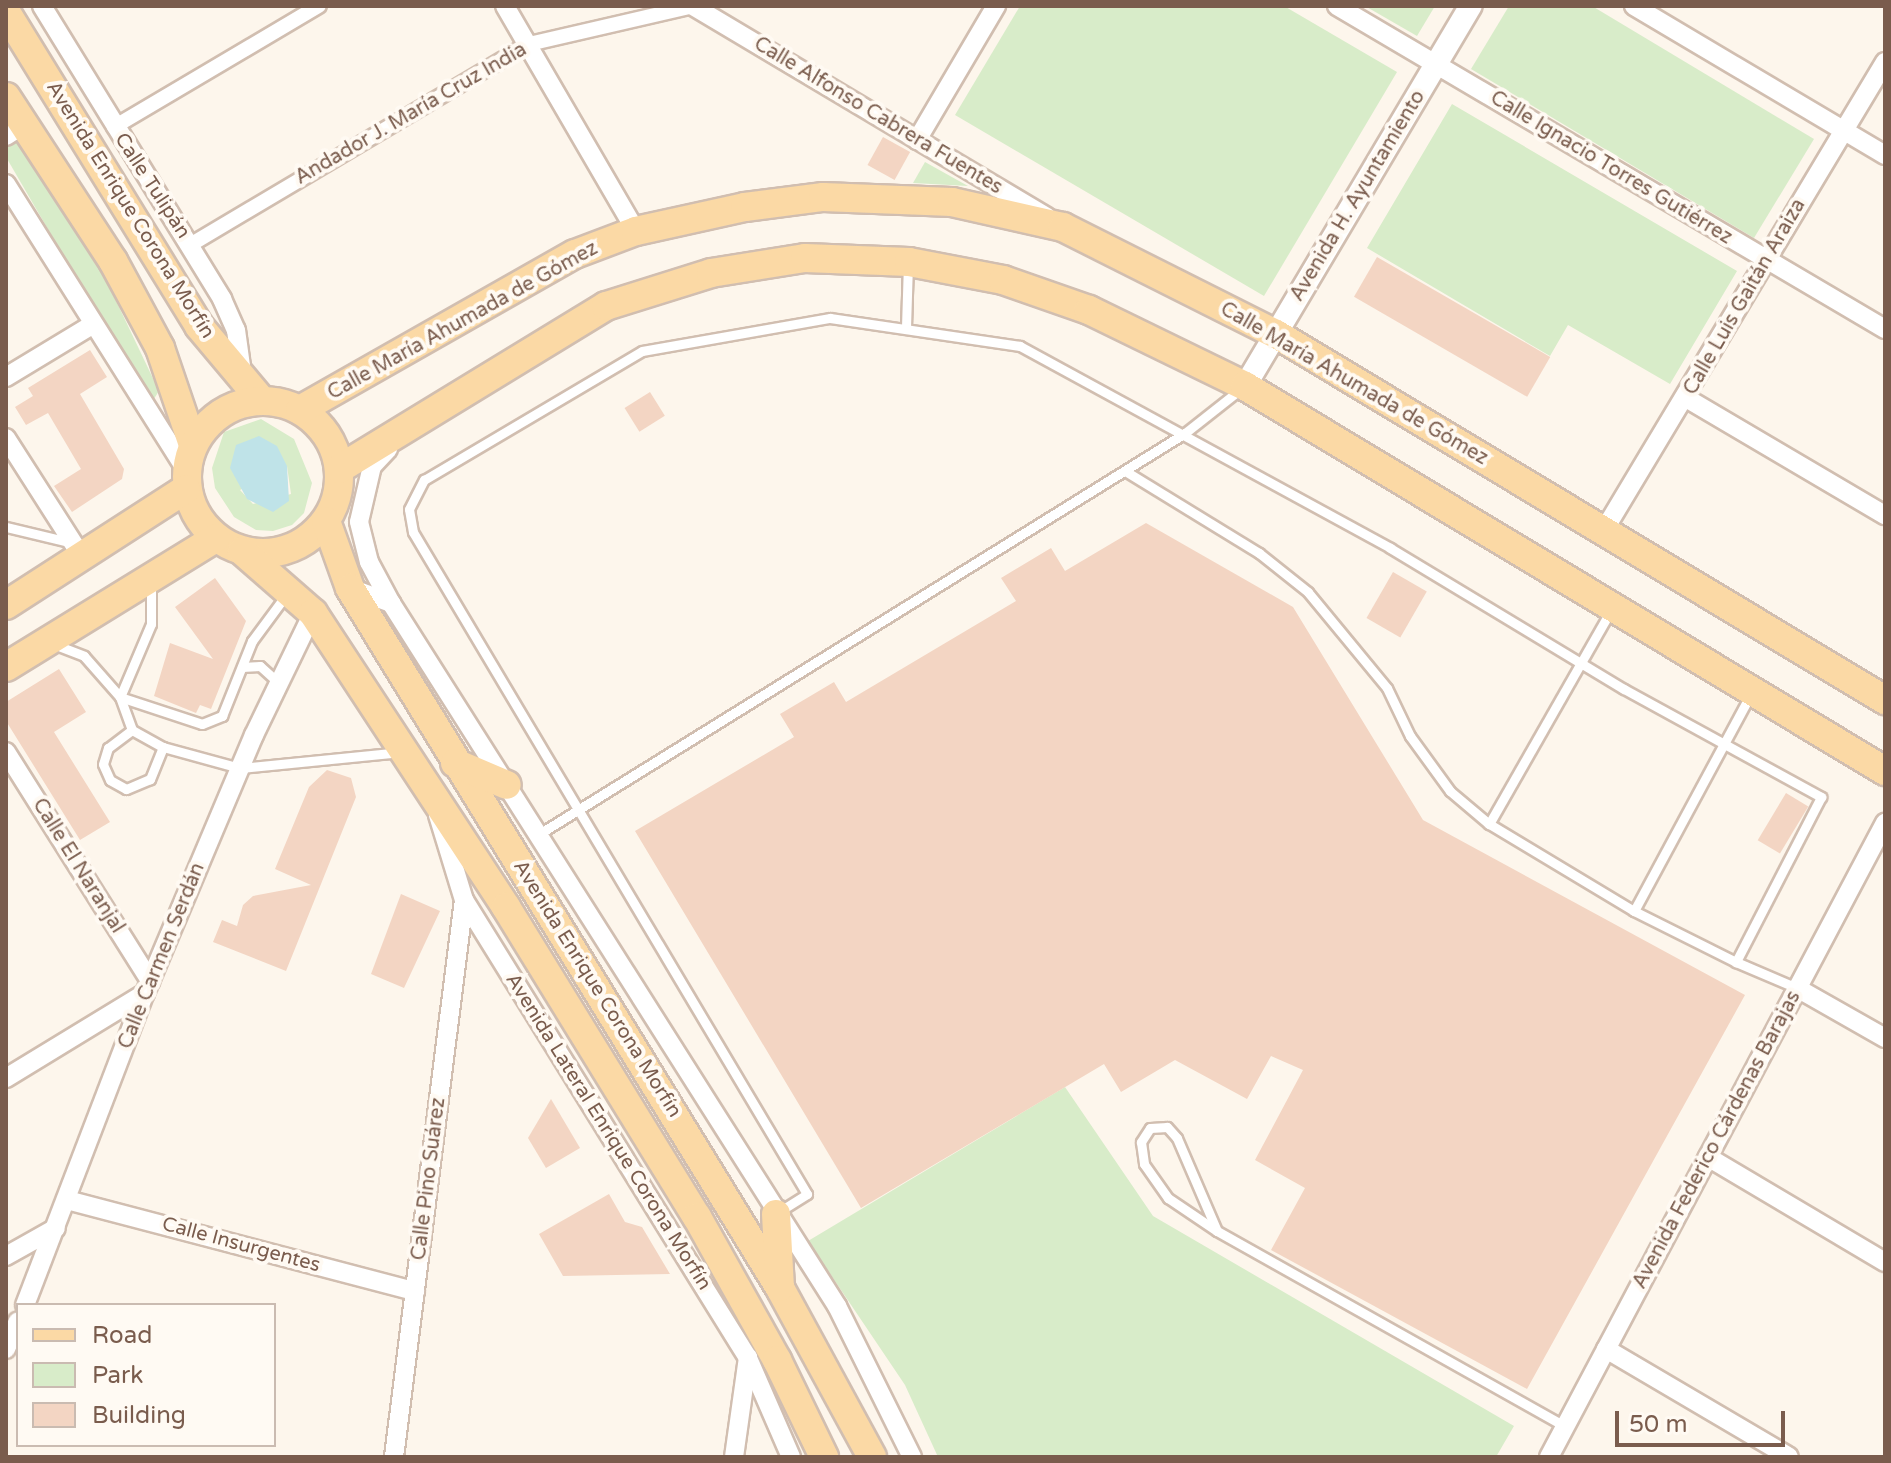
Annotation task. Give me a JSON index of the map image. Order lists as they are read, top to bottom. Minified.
{"streets":{"main road":["Avenida Enrique Corona Morfín","Calle María Ahumada de Gómez"],"street":["Andador J. María Cruz India","Calle Alfonso Cabrera Fuentes","Calle Ignacio Torres Gutiérrez","Calle Tulipán","Avenida H. Ayuntamiento","Calle Luis Gaitán Araiza","Calle El Naranjal","Calle Carmen Serdán","Avenida Lateral Enrique Corona Morfín","Avenida Federico Cárdenas Barajas","Calle Pino Suárez","Calle Insurgentes"]},"crossings":[["Andador J. María Cruz India","Calle Alfonso Cabrera Fuentes"],["Andador J. María Cruz India","Calle Tulipán"],["Calle Alfonso Cabrera Fuentes","Calle María Ahumada de Gómez"],["Calle Ignacio Torres Gutiérrez","Avenida H. Ayuntamiento"],["Calle Ignacio Torres Gutiérrez","Calle Luis Gaitán Araiza"],["Calle Tulipán","Avenida Enrique Corona Morfín"],["Avenida H. Ayuntamiento","Calle María Ahumada de Gómez"],["Avenida Enrique Corona Morfín","Calle María Ahumada de Gómez"],["Avenida Enrique Corona Morfín","Calle Carmen Serdán"],["Avenida Enrique Corona Morfín","Avenida Lateral Enrique Corona Morfín"],["Calle Luis Gaitán Araiza","Calle María Ahumada de Gómez"],["Calle El Naranjal","Calle Carmen Serdán"],["Calle Carmen Serdán","Calle Insurgentes"],["Avenida Lateral Enrique Corona Morfín","Calle Pino Suárez"],["Calle Pino Suárez","Calle Insurgentes"]],"legend":["Road","Park","Building"],"scale_bar":"50 m"}
